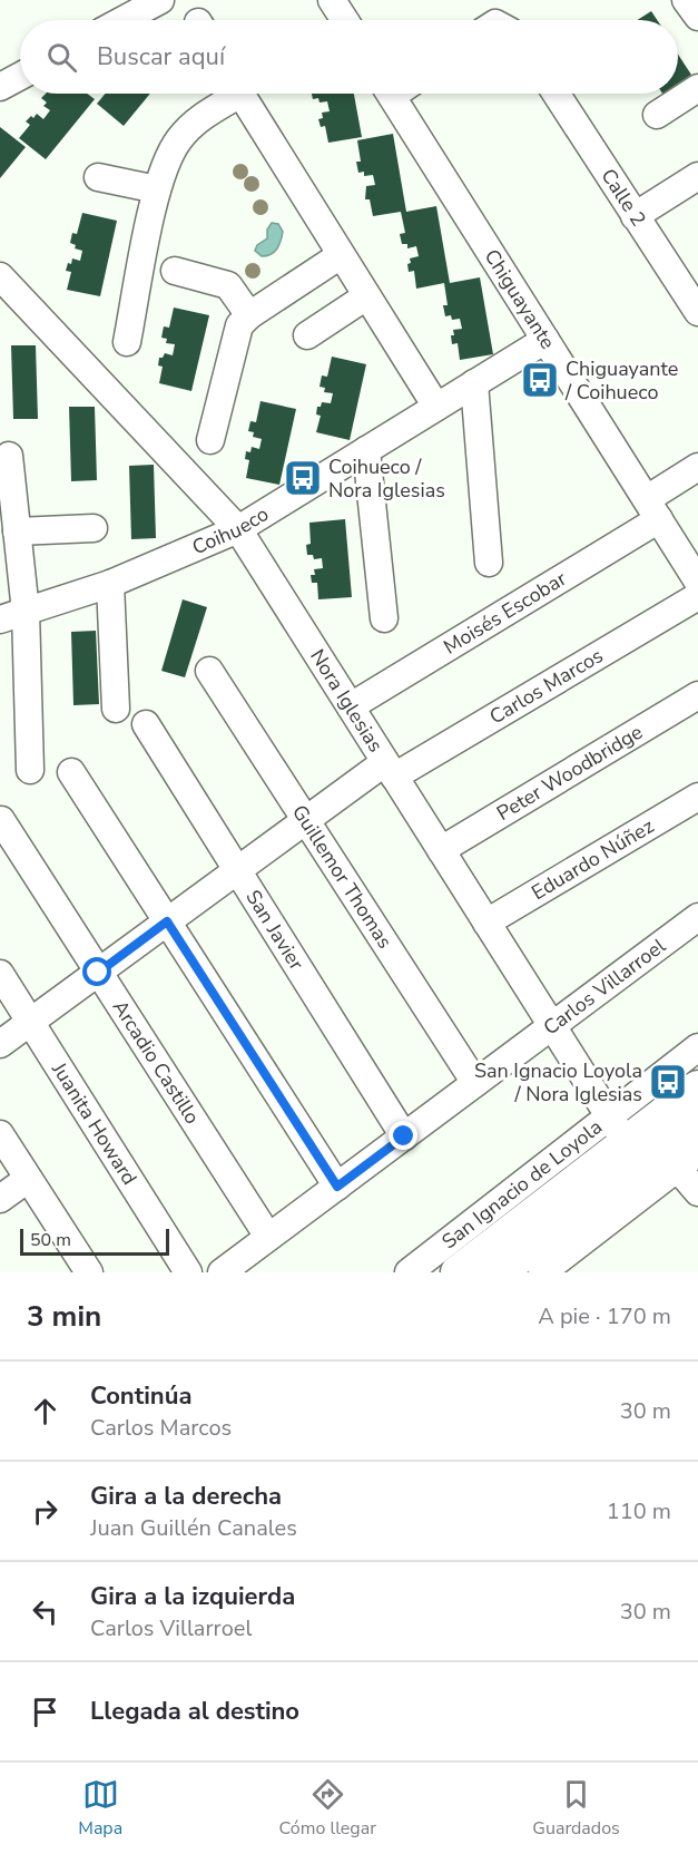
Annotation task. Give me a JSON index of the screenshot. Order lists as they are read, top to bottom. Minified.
{"streets":{"main road":["San Ignacio de Loyola"],"street":["Calle 2","Chiguayante","Coihueco","Moisés Escobar","Carlos Marcos","Nora Iglesias","Peter Woodbridge","Eduardo Núñez","Guillemor Thomas","San Javier","Carlos Villarroel","Arcadio Castillo","Juanita Howard"]},"crossings":[["Chiguayante","Coihueco"],["Chiguayante","Moisés Escobar"],["Coihueco","Nora Iglesias"],["Moisés Escobar","Nora Iglesias"],["Carlos Marcos","Nora Iglesias"],["Carlos Marcos","Guillemor Thomas"],["Carlos Marcos","San Javier"],["Carlos Marcos","Arcadio Castillo"],["Carlos Marcos","Juanita Howard"],["Nora Iglesias","Peter Woodbridge"],["Nora Iglesias","Eduardo Núñez"],["Nora Iglesias","Carlos Villarroel"],["Nora Iglesias","San Ignacio de Loyola"],["Guillemor Thomas","Carlos Villarroel"],["San Javier","Carlos Villarroel"],["Carlos Villarroel","Arcadio Castillo"]],"places":{"bus stop":["Chiguayante / Coihueco","Coihueco / Nora Iglesias","San Ignacio Loyola / Nora Iglesias"]},"scale_bar":"50 m","page":{"search":"Buscar aquí","scale":"50 m","heading":["3 min","A pie · 170 m"],"list":[["Continúa","Carlos Marcos","30 m"],["Gira a la derecha","Juan Guillén Canales","110 m"],["Gira a la izquierda","Carlos Villarroel","30 m"],"Llegada al destino"],"nav":["Mapa","Cómo llegar","Guardados"]}}
